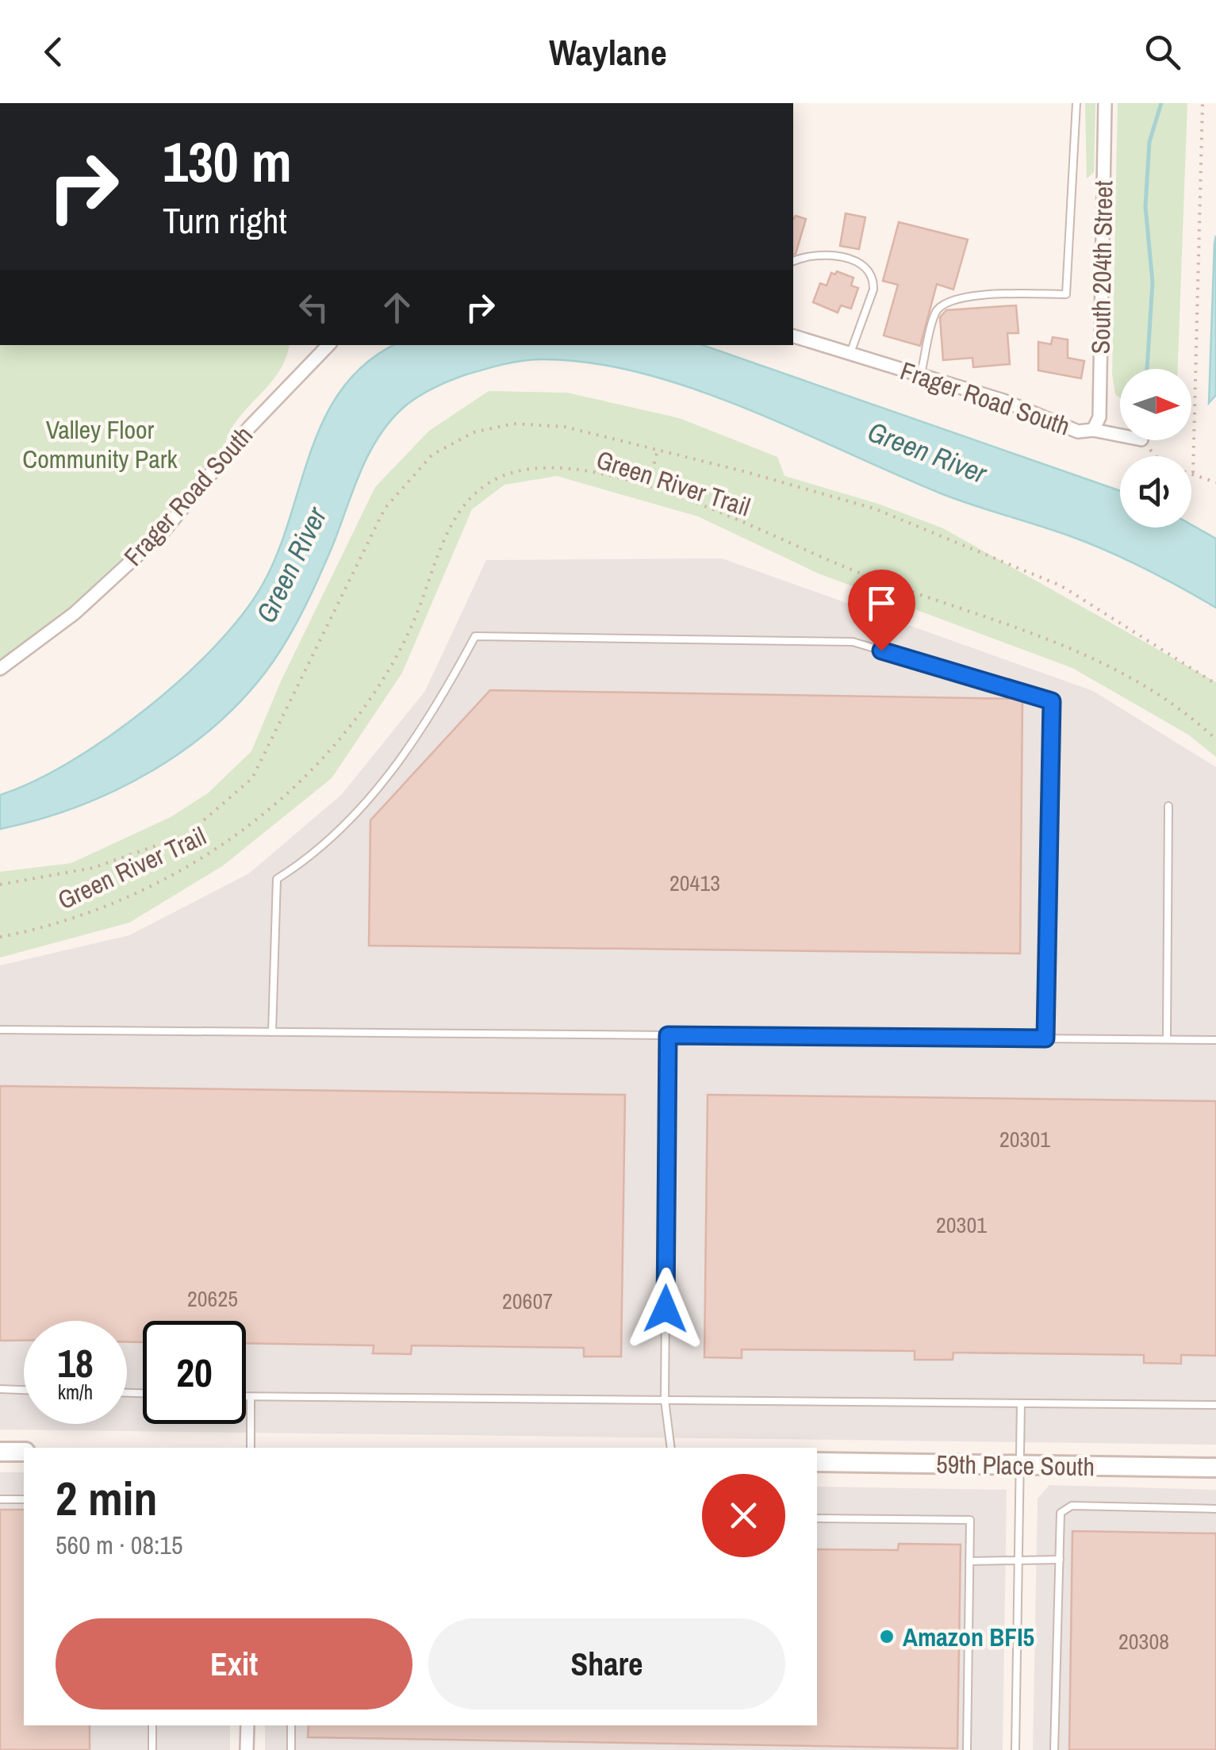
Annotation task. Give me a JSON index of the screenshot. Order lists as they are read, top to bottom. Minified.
{"streets":{"street":["South 204th Street","Frager Road South","59th Place South"],"path":["Green River Trail"]},"crossings":[["South 204th Street","Frager Road South"]],"water":["Green River"],"parks":["Valley Floor Community Park"],"places":["Amazon BFI5"],"house_numbers":["20413","20301","20301","20625","20607","20308"],"north":"right","page":{"header":"Waylane","turn":["130 m","Turn right"],"speed":"18 km/h","limit":"20","heading":["2 min","560 m · 08:15"],"buttons":["Exit","Share"]}}
